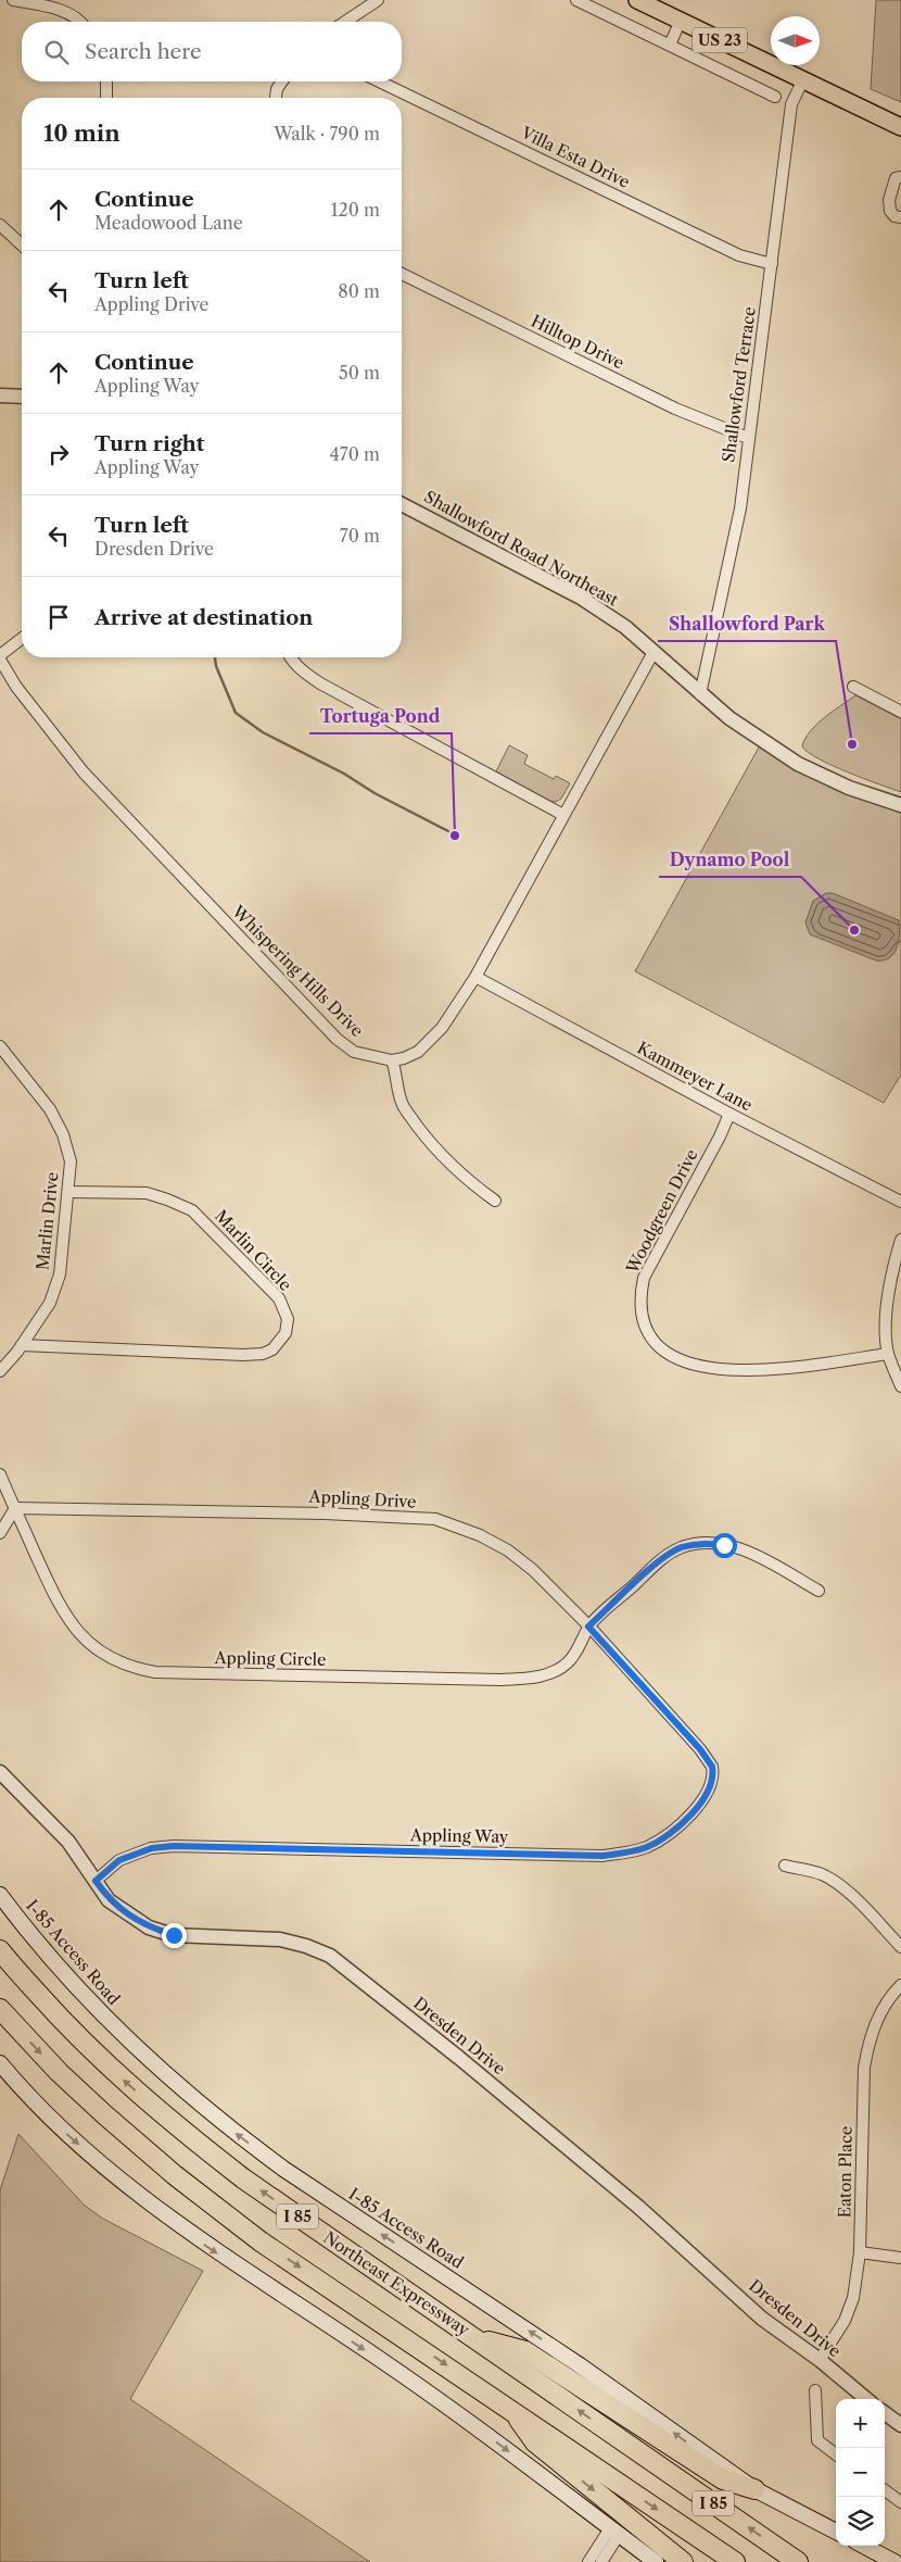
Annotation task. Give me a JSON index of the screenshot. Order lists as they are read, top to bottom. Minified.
{"streets":{"highway":["I 85","Northeast Expressway"],"main road":["US 23","I-85 Access Road"],"street":["Villa Esta Drive","Hilltop Drive","Shallowford Terrace","Shallowford Road Northeast","Whispering Hills Drive","Kammeyer Lane","Woodgreen Drive","Marlin Drive","Marlin Circle","Appling Drive","Appling Circle","Appling Way","Dresden Drive","Eaton Place"]},"crossings":[["US 23","Shallowford Terrace"],["Villa Esta Drive","Shallowford Terrace"],["Hilltop Drive","Shallowford Terrace"],["Shallowford Terrace","Shallowford Road Northeast"],["Kammeyer Lane","Woodgreen Drive"],["Marlin Drive","Marlin Circle"],["Appling Drive","Appling Circle"],["Appling Drive","Appling Way"],["Appling Way","Dresden Drive"],["Dresden Drive","Eaton Place"]],"places":["Shallowford Park","Tortuga Pond","Dynamo Pool"],"north":"right","page":{"search":"Search here","heading":["10 min","Walk · 790 m"],"list":[["Continue","Meadowood Lane","120 m"],["Turn left","Appling Drive","80 m"],["Continue","Appling Way","50 m"],["Turn right","Appling Way","470 m"],["Turn left","Dresden Drive","70 m"],"Arrive at destination"],"map_buttons":["+","−"]}}
